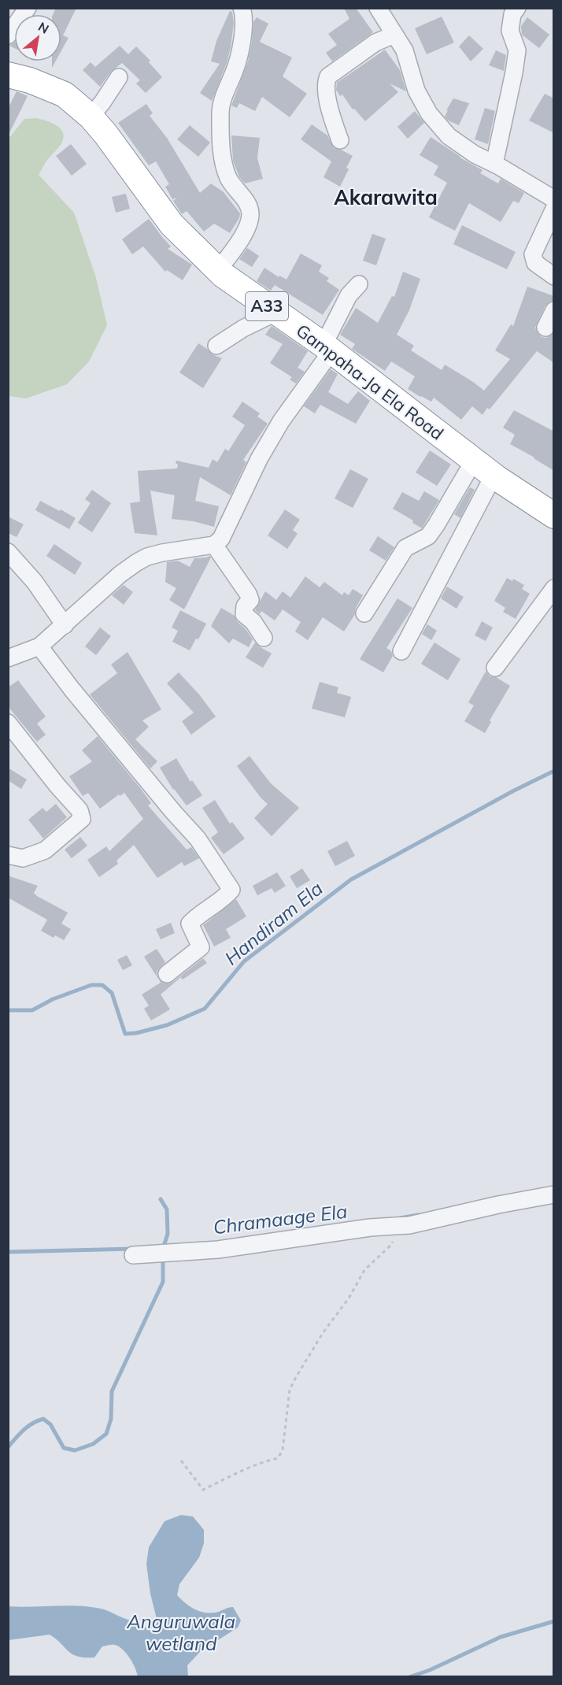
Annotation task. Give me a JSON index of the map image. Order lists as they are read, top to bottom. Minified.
{"streets":{"highway":["A33","Gampaha-Ja Ela Road"]},"districts":["Akarawita"],"water":["Handiram Ela","Chramaage Ela","Anguruwala wetland"],"north":"top right"}
